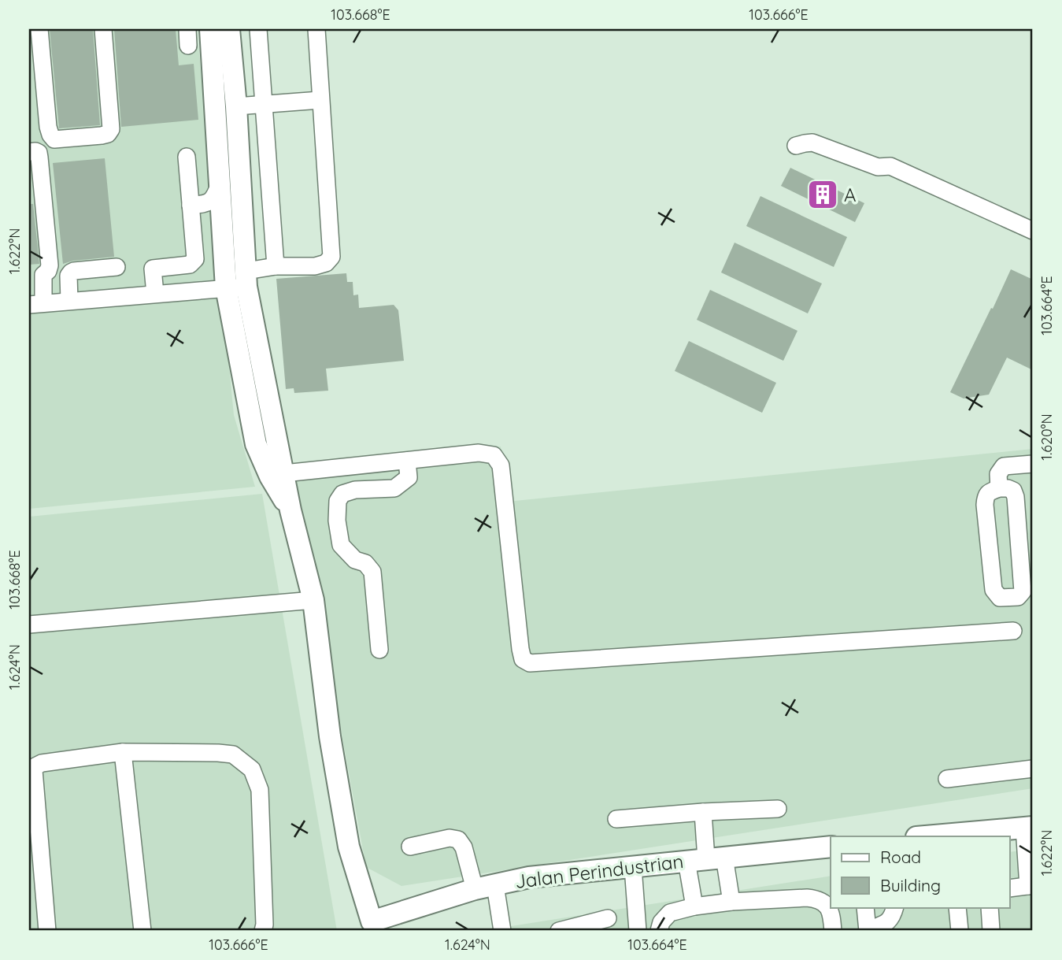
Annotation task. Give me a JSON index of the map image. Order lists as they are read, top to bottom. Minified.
{"streets":{"main road":["Jalan Perindustrian"]},"places":{"building":["A"]},"legend":["Road","Building"],"coordinates":["103.668°E","103.666°E","1.622°N","103.664°E","1.620°N","1.624°N"]}
